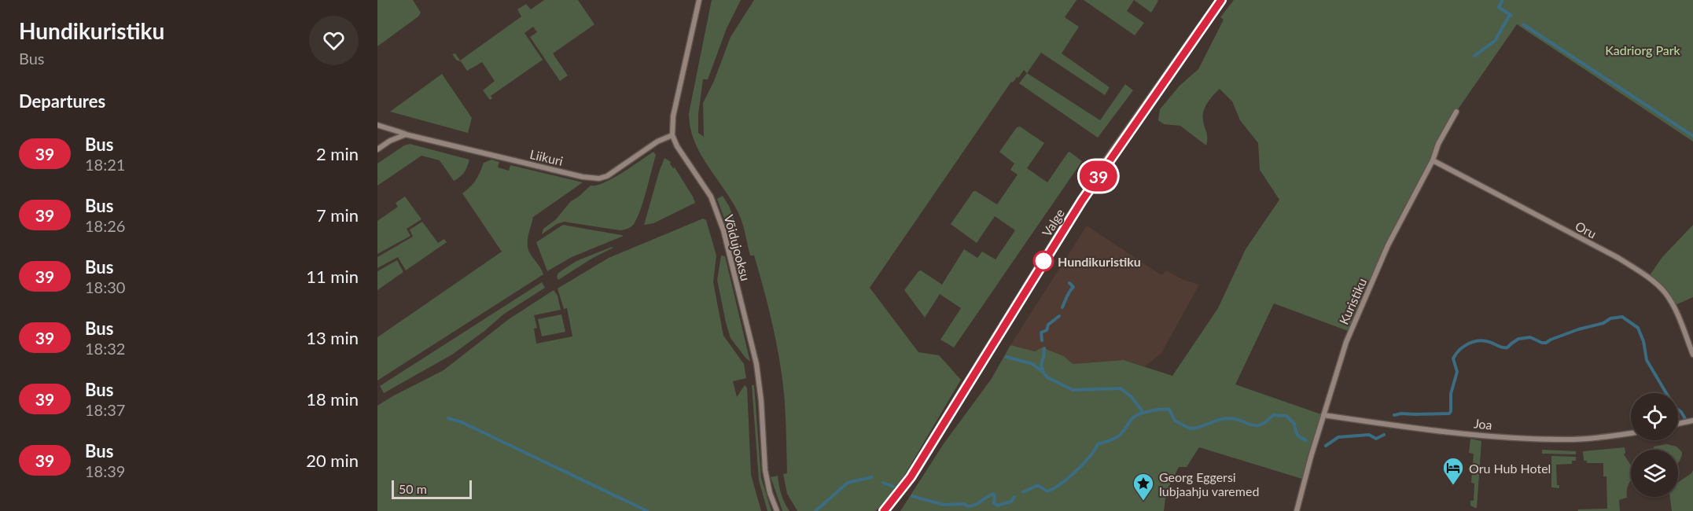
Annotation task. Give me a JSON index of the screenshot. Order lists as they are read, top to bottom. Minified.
{"streets":{"street":["Liikuri","Valge","Oru","Võidujooksu","Kuristiku","Joa"]},"crossings":[["Liikuri","Võidujooksu"],["Oru","Kuristiku"],["Kuristiku","Joa"]],"parks":["Kadriorg Park"],"places":{"other":["Hundikuristiku"],"hotel":["Oru Hub Hotel"],"place":["Georg Eggersi lubjaahju varemed"]},"lines":["bus line 39"],"scale_bar":"50 m","page":{"heading":[["Hundikuristiku","Bus"],"Departures"],"on_map":"39","list":[{"mark":"39","name":"Bus","note":"18:21","value":"2 min"},{"mark":"39","name":"Bus","note":"18:26","value":"7 min"},{"mark":"39","name":"Bus","note":"18:30","value":"11 min"},{"mark":"39","name":"Bus","note":"18:32","value":"13 min"},{"mark":"39","name":"Bus","note":"18:37","value":"18 min"},{"mark":"39","name":"Bus","note":"18:39","value":"20 min"}],"scale":"50 m"}}
